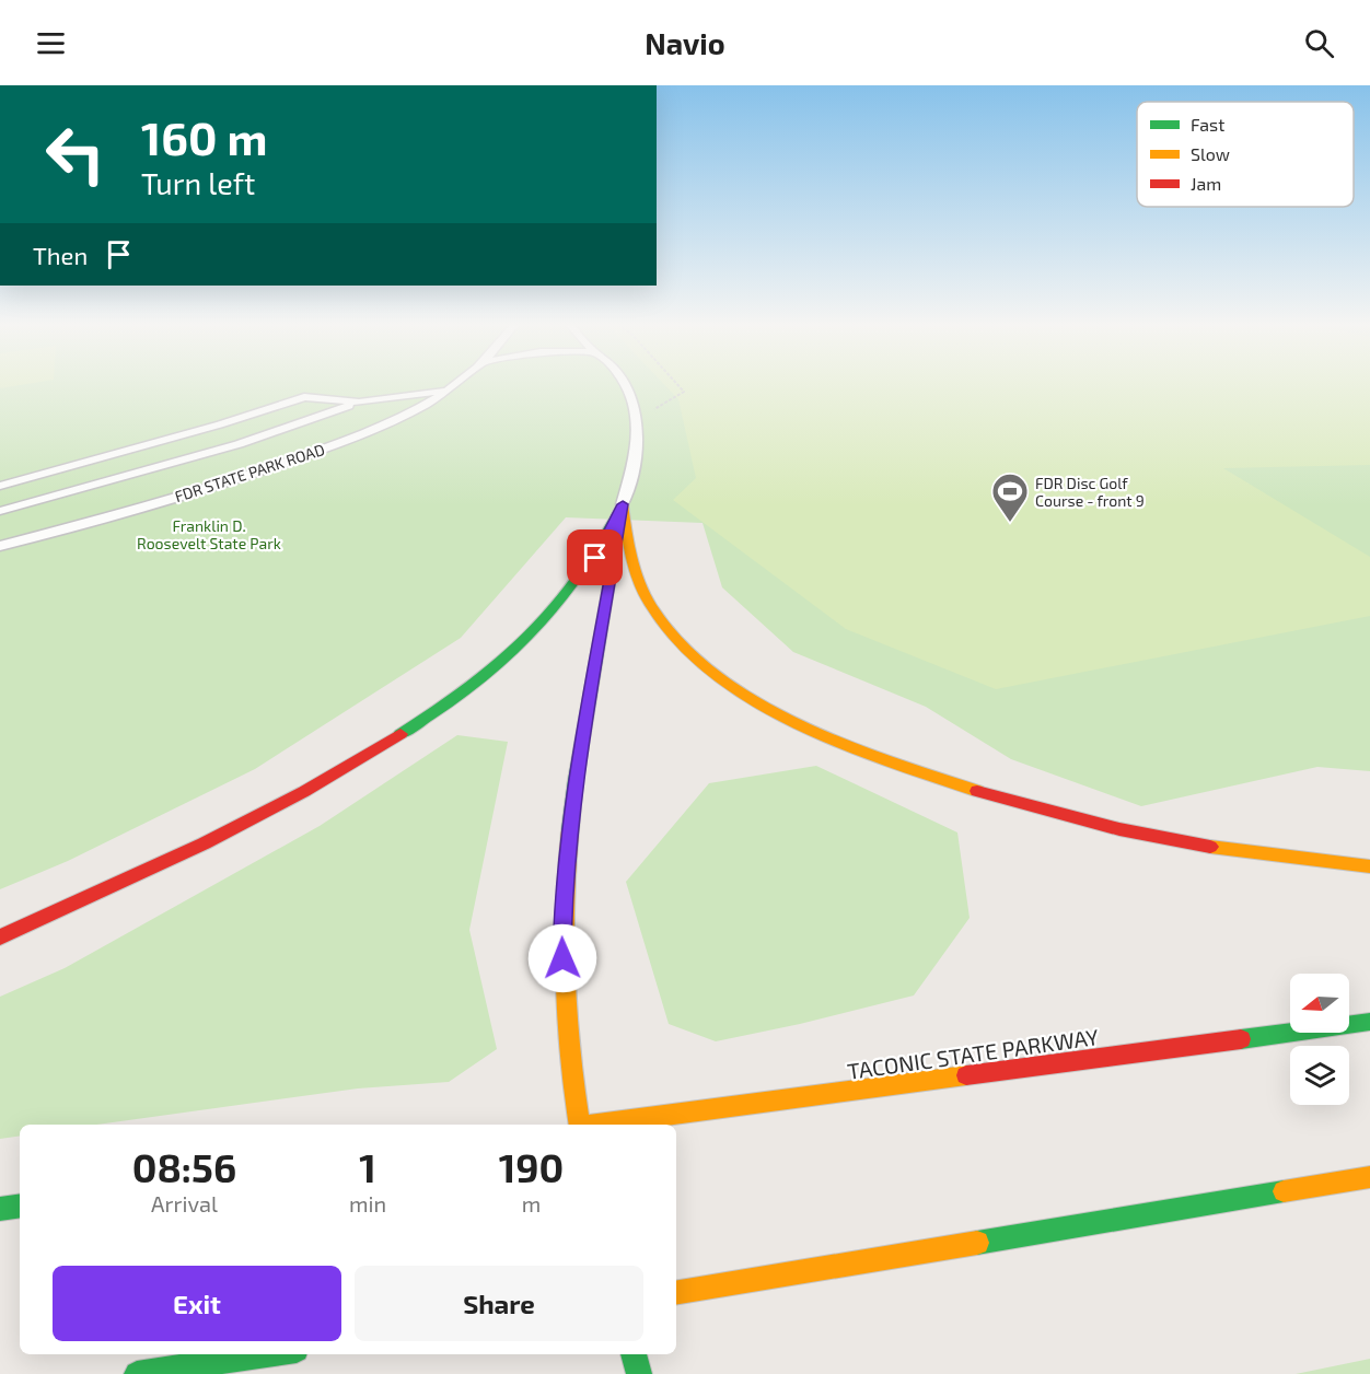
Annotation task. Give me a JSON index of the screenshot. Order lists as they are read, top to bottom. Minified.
{"streets":{"highway":["TACONIC STATE PARKWAY"],"lane":["FDR STATE PARK ROAD"]},"parks":["Franklin D. Roosevelt State Park"],"places":{"sports":["FDR Disc Golf Course - front 9"]},"legend":["Fast","Slow","Jam"],"north":"left","page":{"header":"Navio","turn":["160 m","Turn left"],"then":"Then","eta":["08:56","Arrival","1","min","190","m"],"buttons":["Exit","Share"]}}
